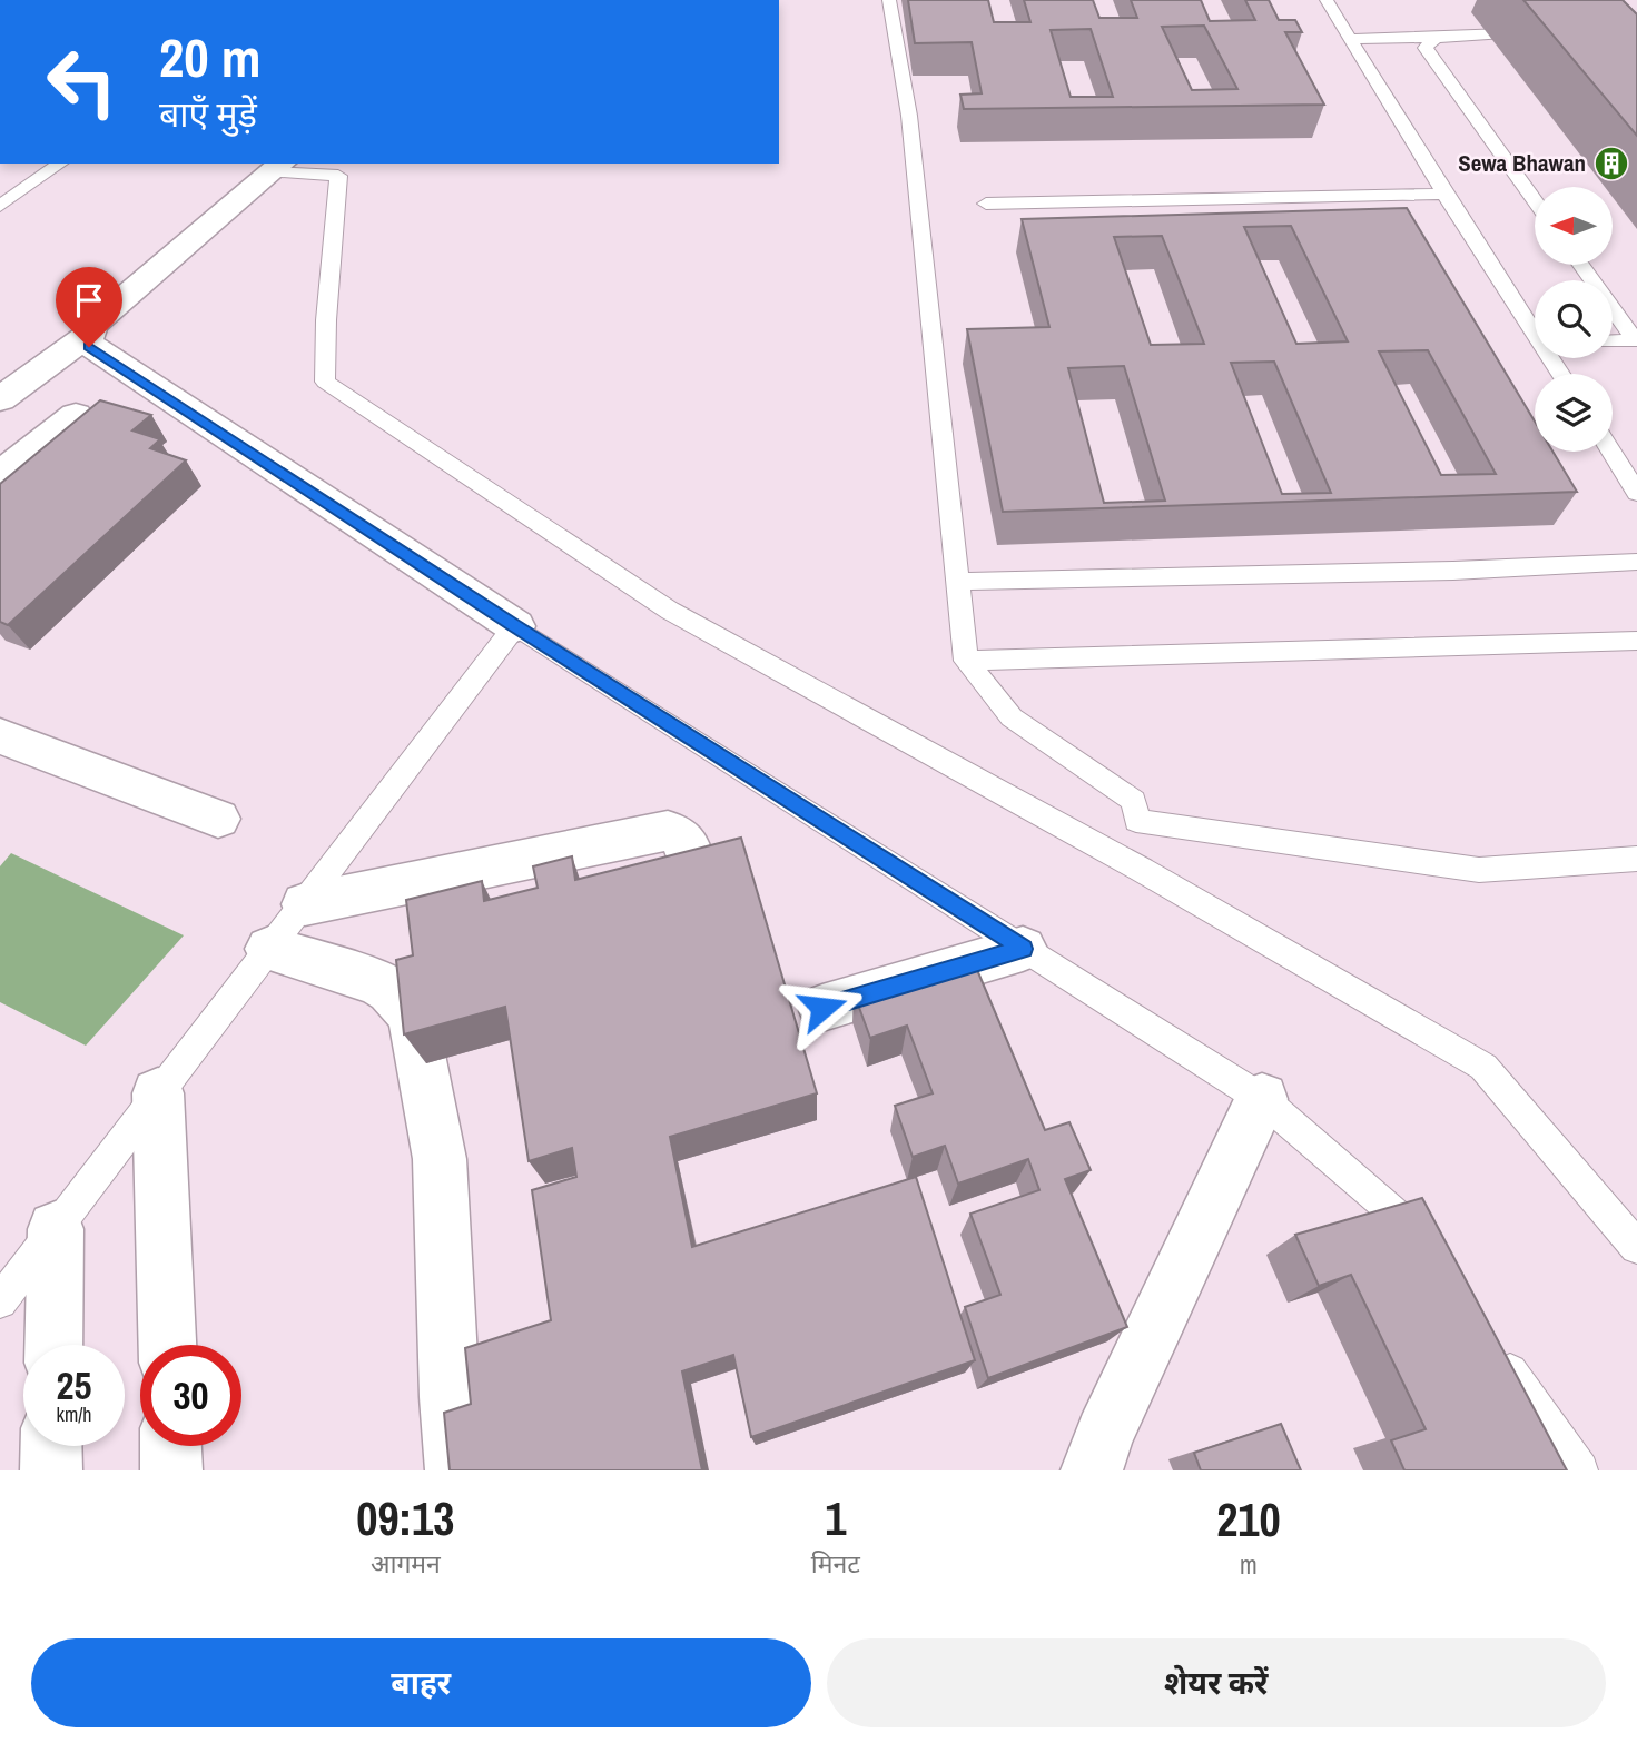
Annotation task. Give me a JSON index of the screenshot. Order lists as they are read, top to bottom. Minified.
{"places":{"building":["Sewa Bhawan"]},"north":"left","page":{"turn":["20 m","बाएँ मुड़ें"],"speed":"25 km/h","limit":"30","eta":["09:13","आगमन","1","मिनट","210","m"],"buttons":["बाहर","शेयर करें"]}}
